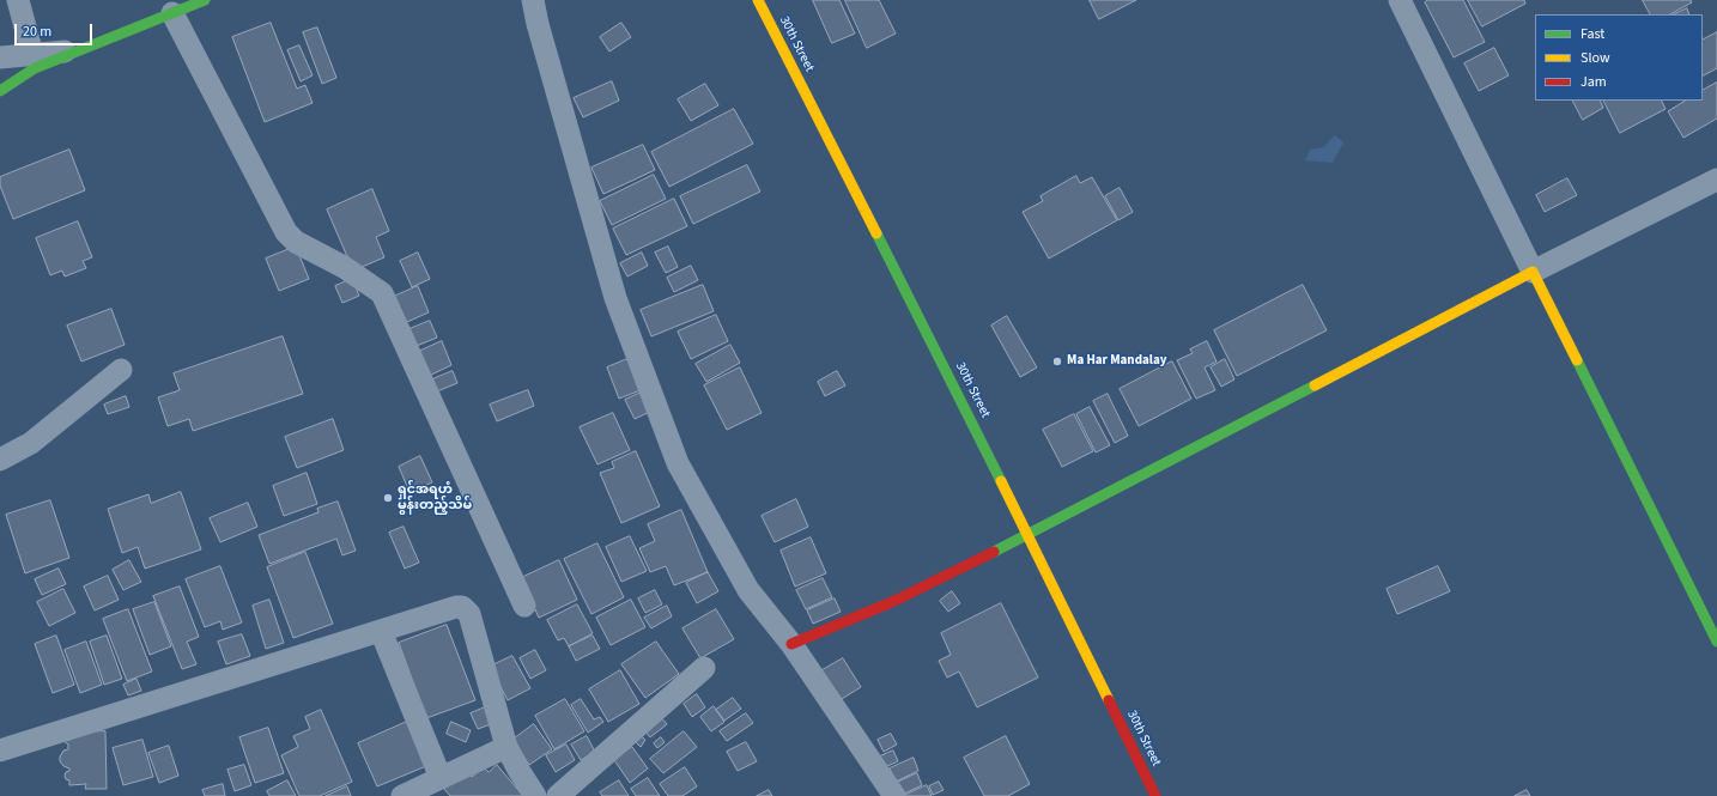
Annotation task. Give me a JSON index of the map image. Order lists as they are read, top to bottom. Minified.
{"streets":{"street":["30th Street"]},"places":["Ma Har Mandalay","ရှင်အရဟံ မွန်းတည့်သိမ်"],"legend":["Fast","Slow","Jam"],"scale_bar":"20 m"}
